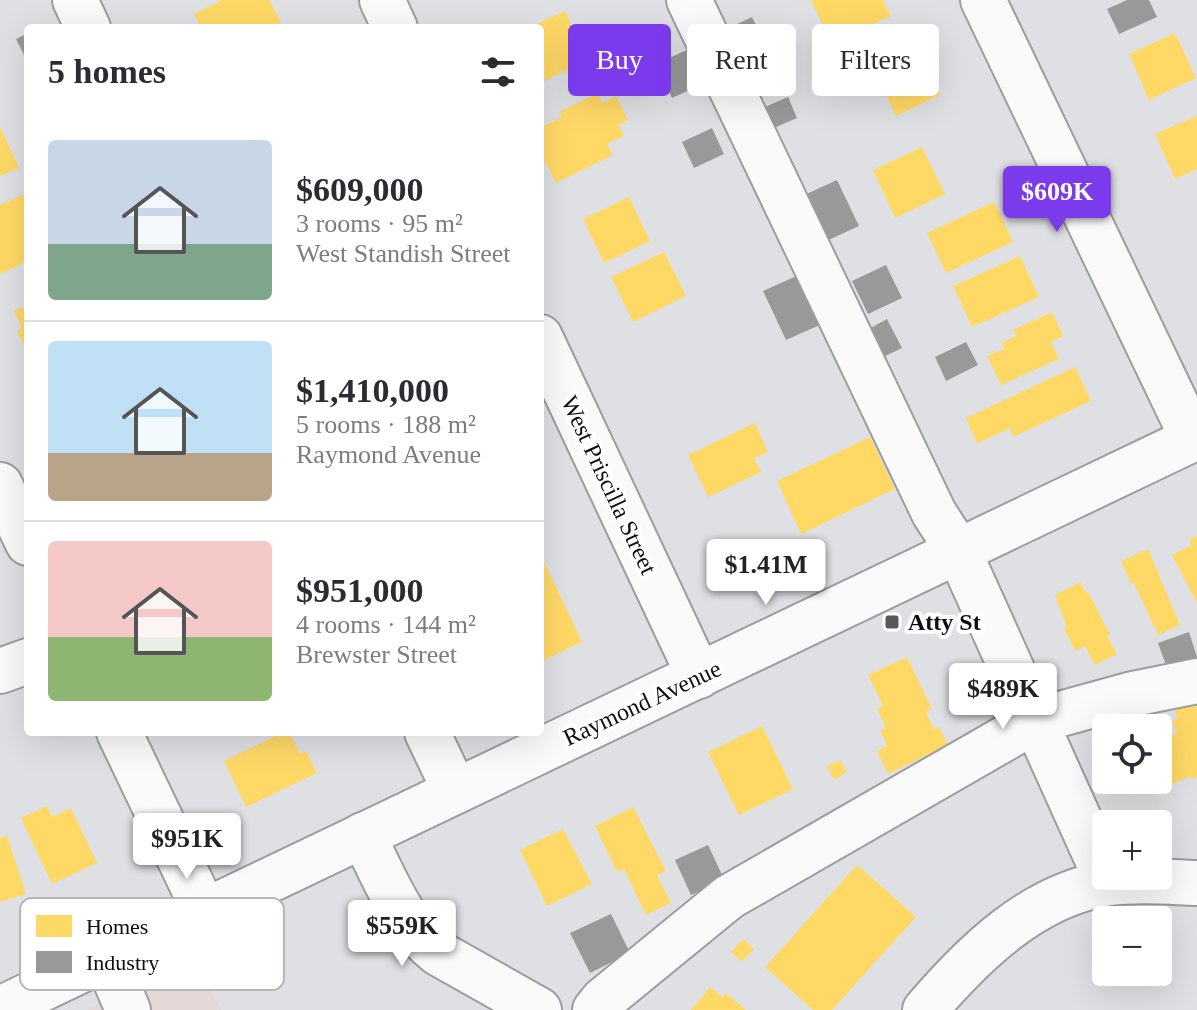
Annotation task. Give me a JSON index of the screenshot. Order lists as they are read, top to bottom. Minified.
{"streets":{"street":["West Priscilla Street","Raymond Avenue"]},"crossings":[["West Priscilla Street","Raymond Avenue"]],"places":{"transit":["Atty St"]},"legend":["Homes","Industry"],"page":{"chip":["Buy","Rent","Filters"],"heading":"5 homes","list":[{"name":"$609,000","note":"3 rooms · 95 m² · West Standish Street"},{"name":"$1,410,000","note":"5 rooms · 188 m² · Raymond Avenue"},{"name":"$951,000","note":"4 rooms · 144 m² · Brewster Street"}],"price":["$609K","$1.41M","$489K","$951K","$559K"],"map_buttons":["+","−"]}}
